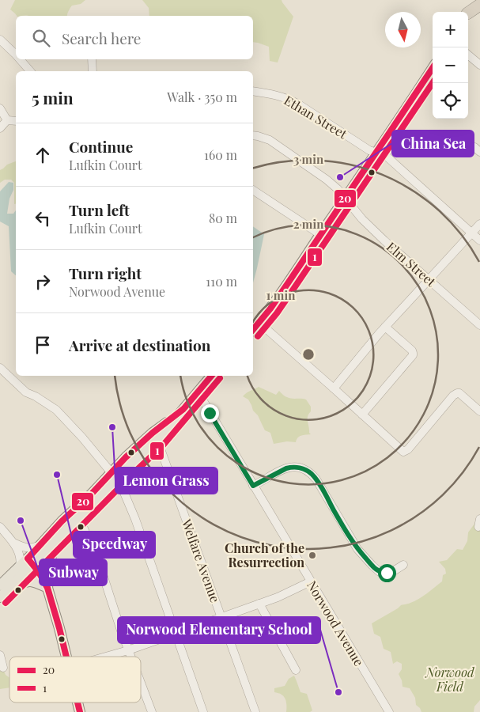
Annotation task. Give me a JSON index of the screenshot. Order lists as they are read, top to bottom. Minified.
{"streets":{"street":["Ethan Street","Elm Street","Welfare Avenue","Norwood Avenue"]},"parks":["Norwood Field"],"places":["China Sea","Lemon Grass","Speedway","Subway","Church of the Resurrection","Norwood Elementary School"],"lines":["transit line 20","transit line 1"],"legend":["20","1"],"north":"bottom","page":{"map_buttons":["+","−"],"search":"Search here","heading":["5 min","Walk · 350 m"],"list":[["Continue","Lufkin Court","160 m"],["Turn left","Lufkin Court","80 m"],["Turn right","Norwood Avenue","110 m"],"Arrive at destination"]},"rings":["3 min","2 min","1 min"]}
